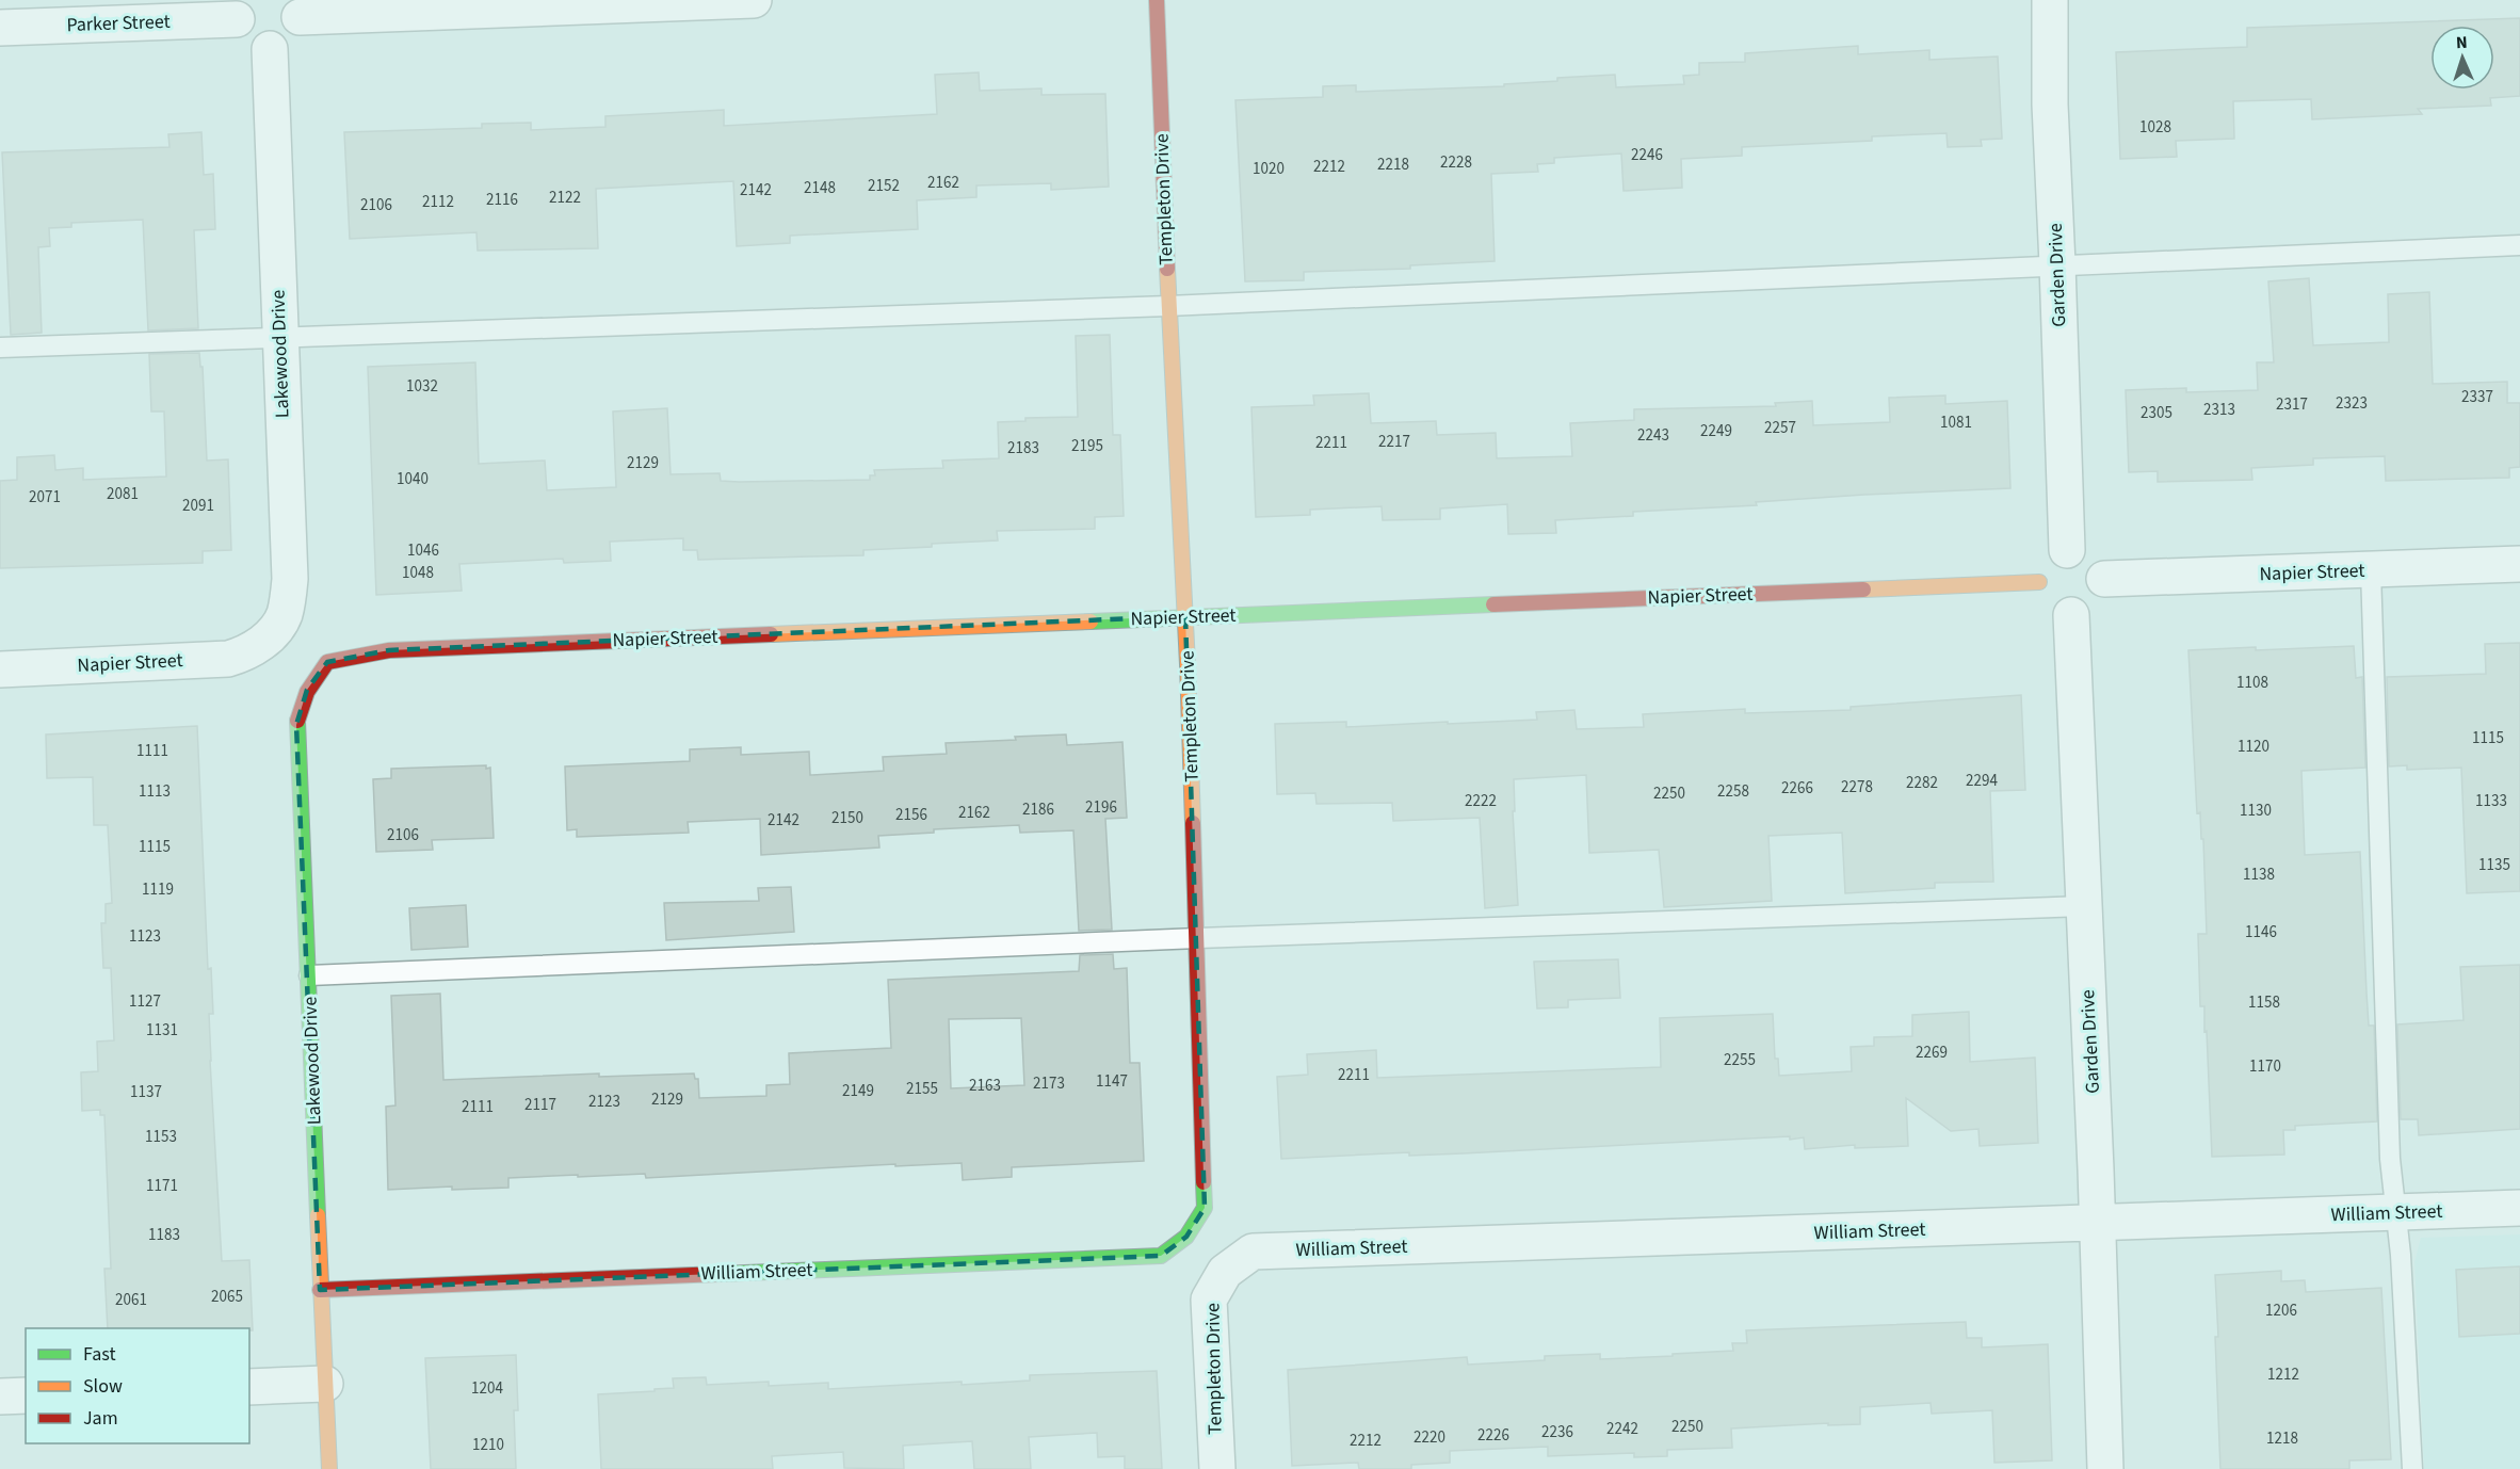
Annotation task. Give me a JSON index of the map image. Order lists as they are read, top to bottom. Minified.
{"streets":{"street":["Parker Street","Templeton Drive","Garden Drive","Lakewood Drive","Napier Street","William Street"]},"crossings":[["Templeton Drive","Napier Street"],["Templeton Drive","William Street"],["Garden Drive","Napier Street"],["Garden Drive","William Street"],["Lakewood Drive","Napier Street"],["Lakewood Drive","William Street"]],"house_numbers":["1028","2246","2228","2218","2212","1020","2162","2152","2148","2142","2122","2116","2112","2106","1032","2337","2323","2317","2313","2305","1081","2257","2249","2243","2217","2211","2195","2183","2129","1040","2081","2071","2091","1046","1048","1108","1115","1120","1111","2294","2282","2278","2266","1113","2258","2250","2222","1133","2196","2186","1130","2162","2156","2150","2142","2106","1115","1135","1138","1119","1146","1123","1127","1158","1131","2269","2255","1170","2211","1147","2173","2163","2155","2149","1137","2129","2123","2117","2111","1153","1171","1183","2065","2061","1206","1212","1204","2250","2242","2236","2226","2220","1218","2212","1210"],"legend":["Fast","Slow","Jam"],"north":"top"}
